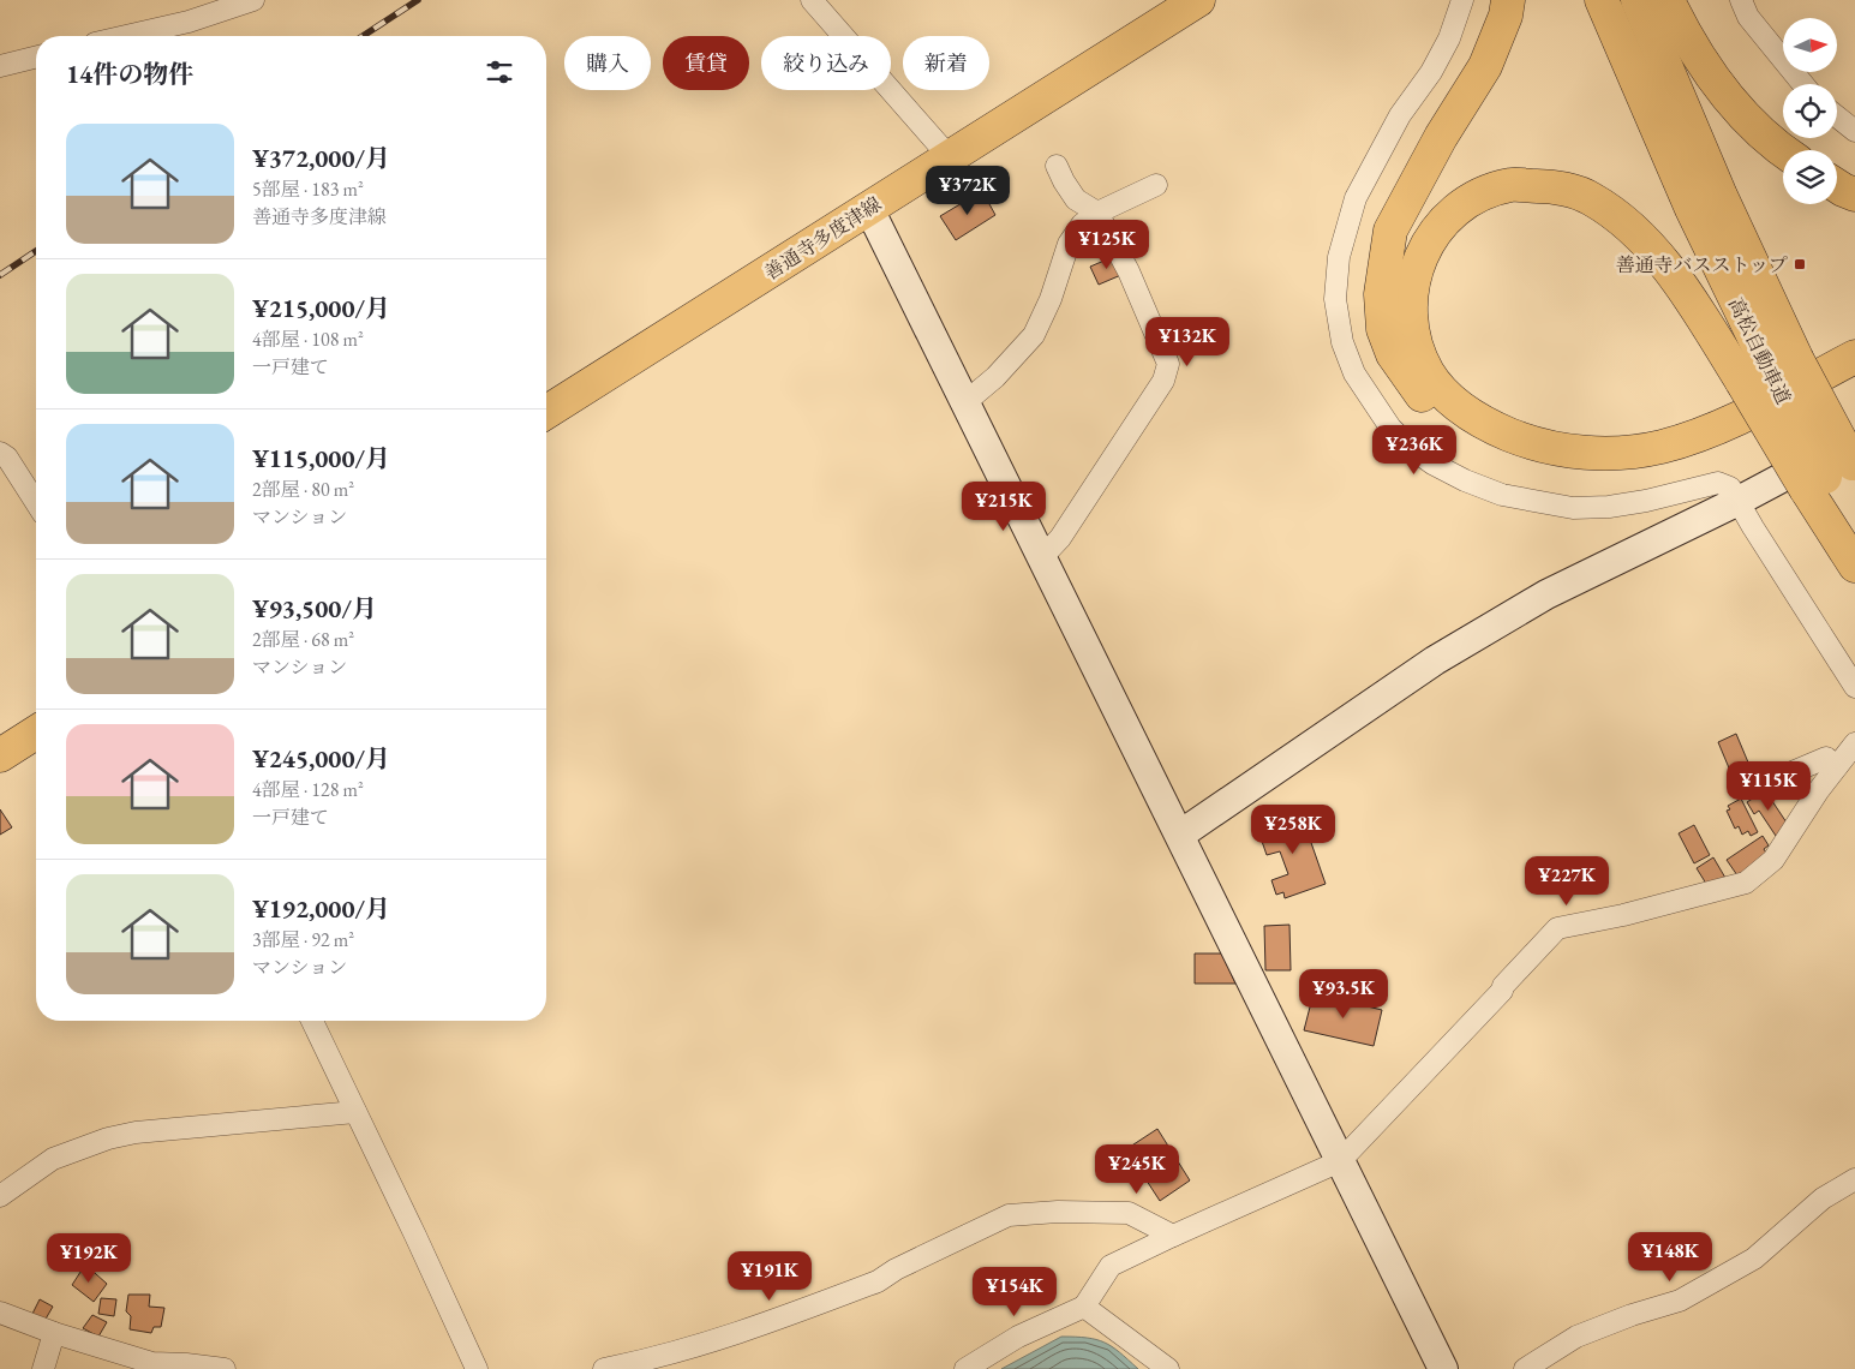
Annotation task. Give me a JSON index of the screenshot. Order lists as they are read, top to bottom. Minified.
{"streets":{"main road":["善通寺多度津線","高松自動車道"]},"places":{"transit":["善通寺バスストップ"]},"north":"right","page":{"chip":["購入","賃貸","絞り込み","新着"],"heading":"14件の物件","list":[{"name":"¥372,000/月","note":"5部屋 · 183 m² · 善通寺多度津線"},{"name":"¥215,000/月","note":"4部屋 · 108 m² · 一戸建て"},{"name":"¥115,000/月","note":"2部屋 · 80 m² · マンション"},{"name":"¥93,500/月","note":"2部屋 · 68 m² · マンション"},{"name":"¥245,000/月","note":"4部屋 · 128 m² · 一戸建て"},{"name":"¥192,000/月","note":"3部屋 · 92 m² · マンション"}],"price":["¥372K","¥125K","¥132K","¥236K","¥215K","¥115K","¥258K","¥227K","¥93.5K","¥245K","¥148K","¥192K","¥191K","¥154K"]}}
